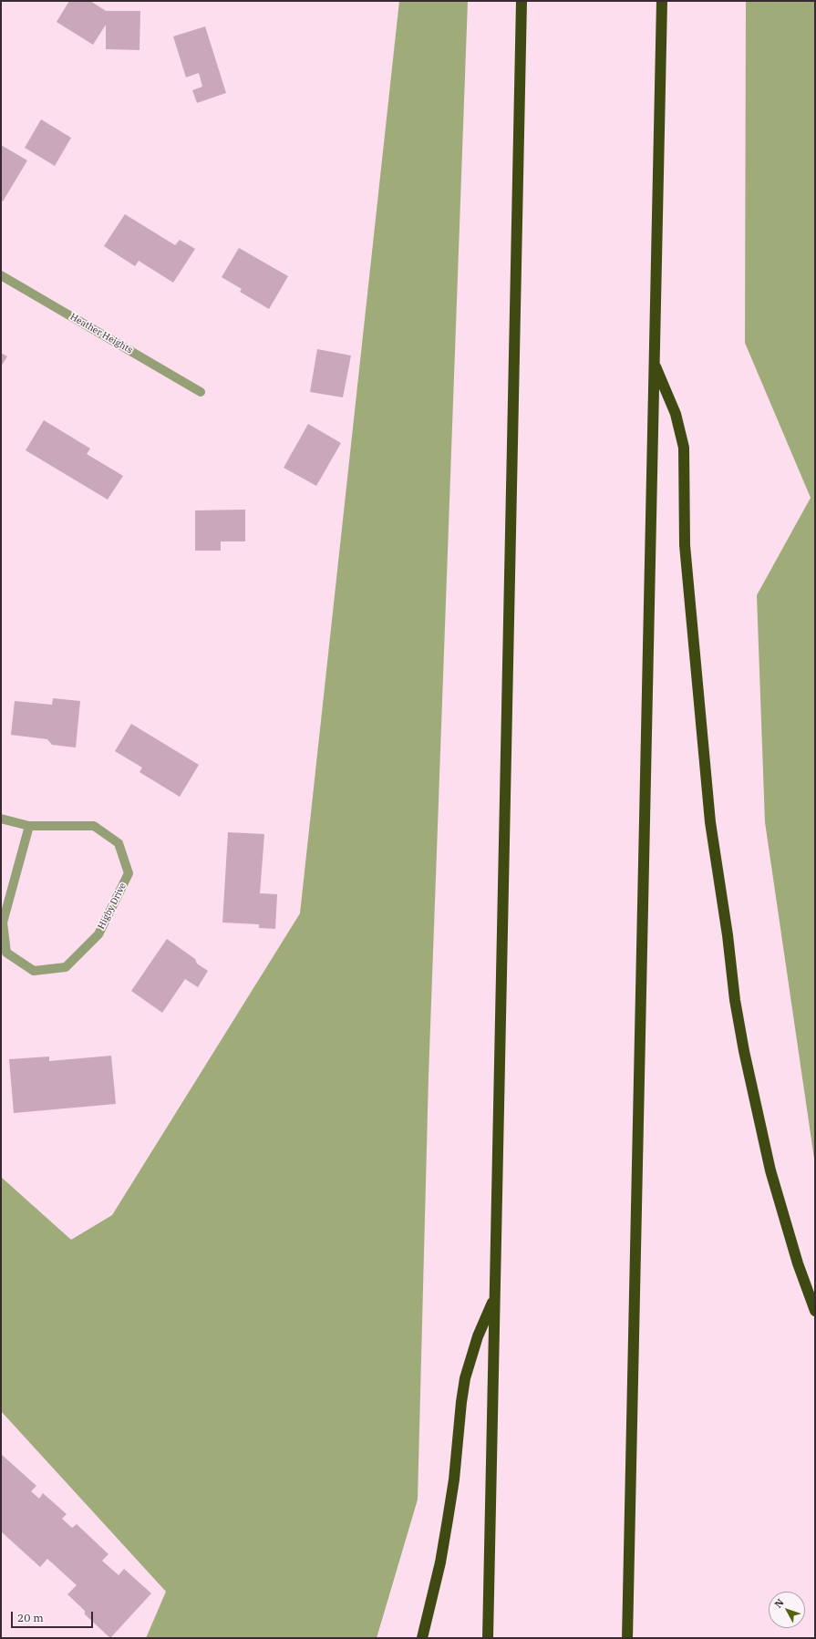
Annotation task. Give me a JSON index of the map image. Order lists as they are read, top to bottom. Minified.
{"streets":{"street":["Heather Heights","Higby Drive"]},"scale_bar":"20 m","north":"top left"}
